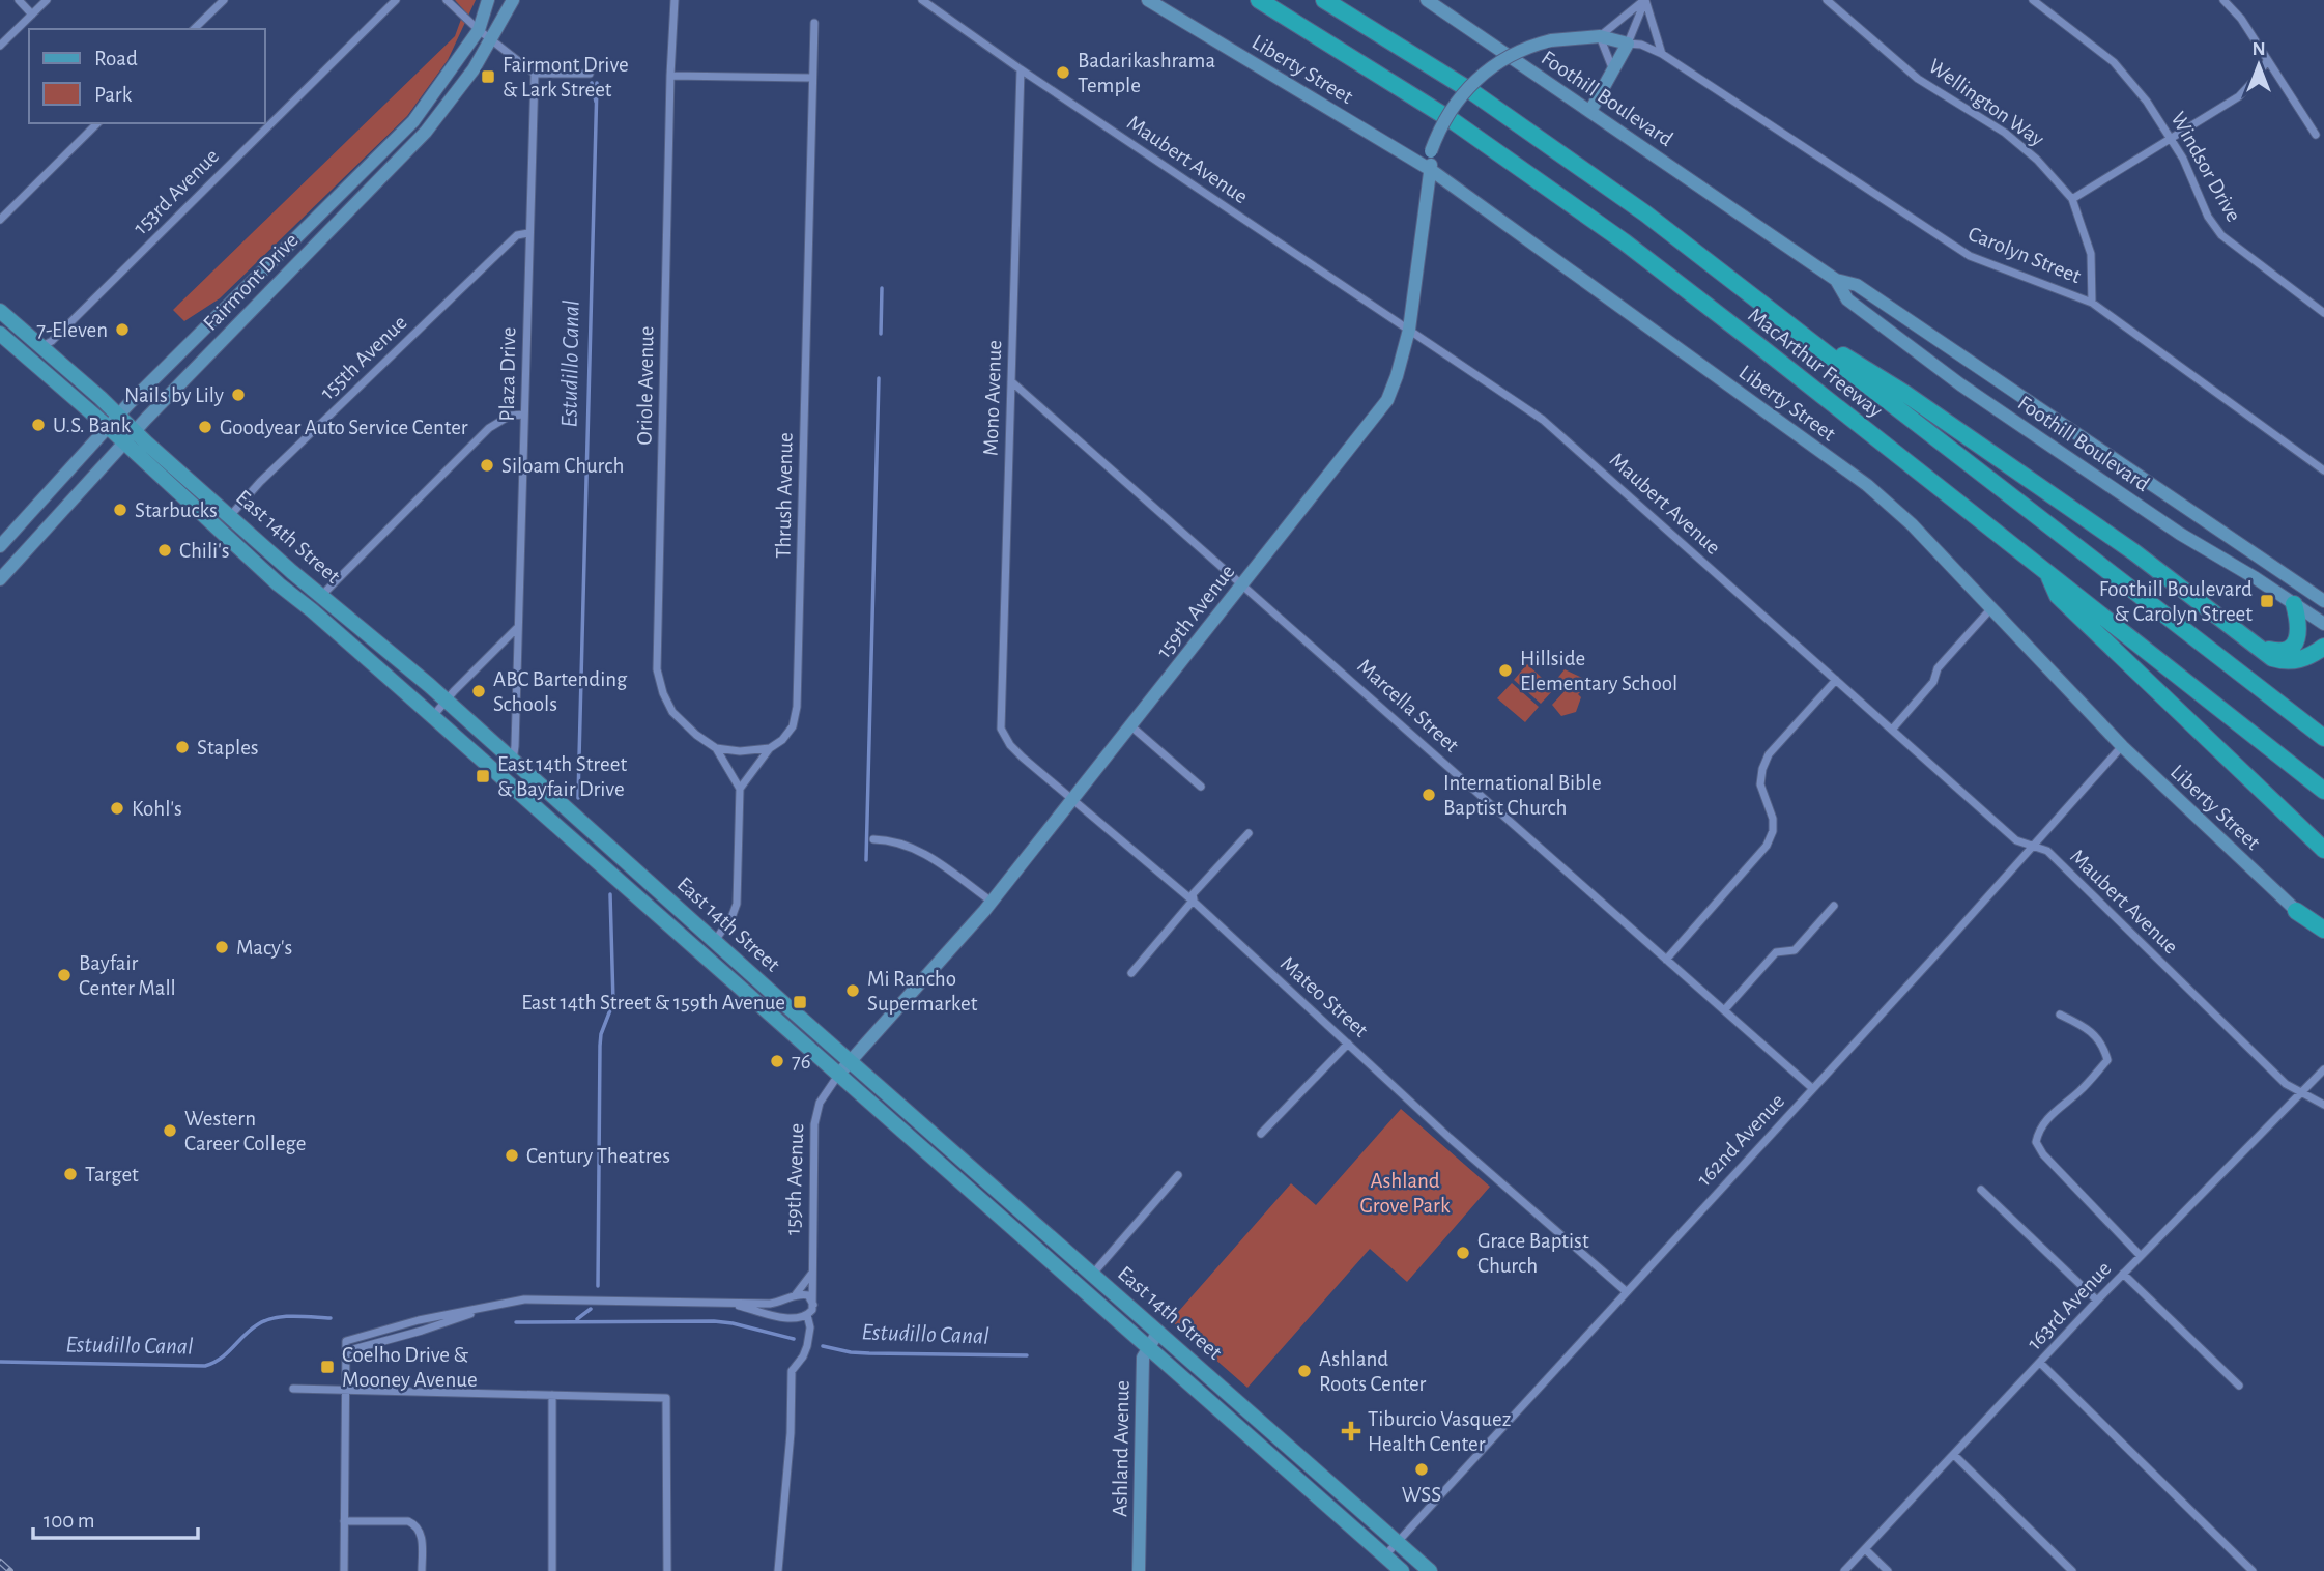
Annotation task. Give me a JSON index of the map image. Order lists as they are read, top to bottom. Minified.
{"streets":{"highway":["MacArthur Freeway"],"main road":["East 14th Street"],"street":["Liberty Street","Foothill Boulevard","Wellington Way","Maubert Avenue","Windsor Drive","153rd Avenue","Carolyn Street","Fairmont Drive","155th Avenue","Plaza Drive","Oriole Avenue","Mono Avenue","Thrush Avenue","159th Avenue","Marcella Street","Mateo Street","162nd Avenue","163rd Avenue","Ashland Avenue"]},"crossings":[["Liberty Street","159th Avenue"],["Liberty Street","162nd Avenue"],["Wellington Way","Carolyn Street"],["Maubert Avenue","Mono Avenue"],["Maubert Avenue","159th Avenue"],["Maubert Avenue","162nd Avenue"],["Maubert Avenue","163rd Avenue"],["153rd Avenue","East 14th Street"],["Carolyn Street","159th Avenue"],["Fairmont Drive","East 14th Street"],["155th Avenue","Plaza Drive"],["155th Avenue","East 14th Street"],["Plaza Drive","East 14th Street"],["Oriole Avenue","Thrush Avenue"],["Mono Avenue","Marcella Street"],["Mono Avenue","Mateo Street"],["East 14th Street","159th Avenue"],["East 14th Street","162nd Avenue"],["East 14th Street","Ashland Avenue"],["159th Avenue","Marcella Street"],["159th Avenue","Mateo Street"],["Marcella Street","162nd Avenue"],["Mateo Street","162nd Avenue"]],"water":["Estudillo Canal"],"parks":["Ashland Grove Park"],"places":{"other":["Badarikashrama Temple","7-Eleven","Nails by Lily","U.S. Bank","Goodyear Auto Service Center","Siloam Church","Starbucks","Chili's","Hillside Elementary School","ABC Bartending Schools","Staples","International Bible Baptist Church","Kohl's","Macy's","Bayfair Center Mall","Mi Rancho Supermarket","76","Western Career College","Century Theatres","Target","Grace Baptist Church","Ashland Roots Center","WSS"],"transit":["Fairmont Drive & Lark Street","Foothill Boulevard & Carolyn Street","East 14th Street & Bayfair Drive","East 14th Street & 159th Avenue","Coelho Drive & Mooney Avenue"],"health":["Tiburcio Vasquez Health Center"]},"legend":["Road","Park"],"scale_bar":"100 m","north":"top"}
